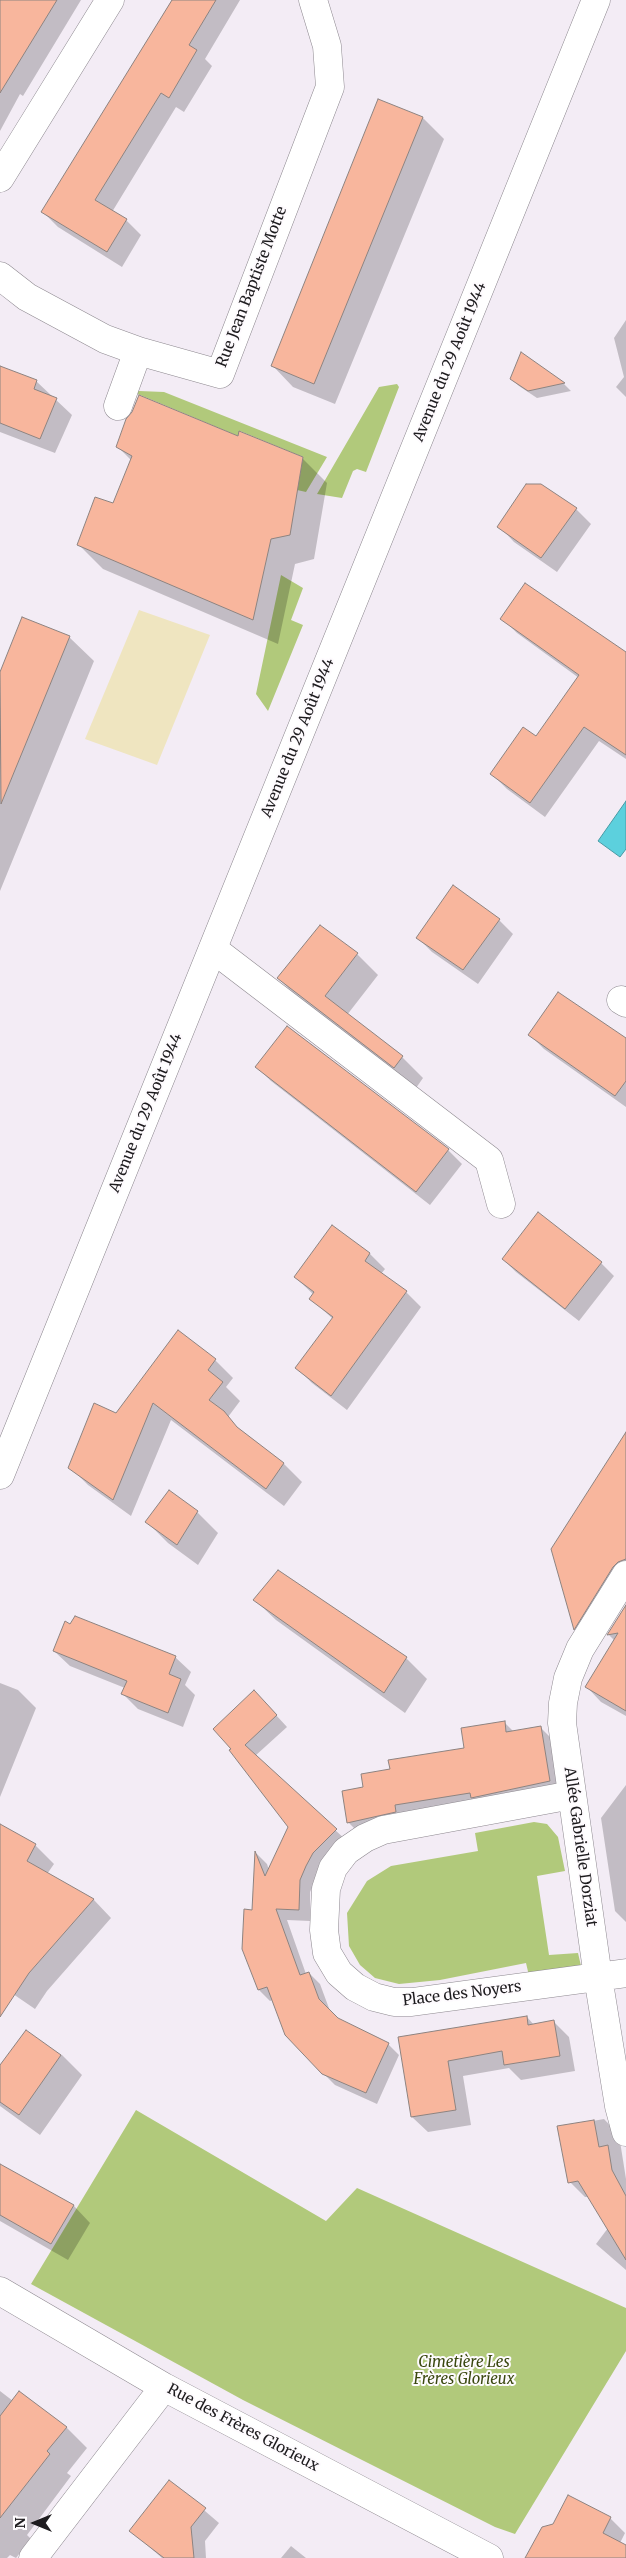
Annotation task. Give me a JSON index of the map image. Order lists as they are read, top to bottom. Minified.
{"streets":{"street":["Rue Jean Baptiste Motte","Avenue du 29 Août 1944","Allée Gabrielle Dorziat","Place des Noyers","Rue des Frères Glorieux"]},"crossings":[["Allée Gabrielle Dorziat","Place des Noyers"]],"parks":["Cimetière Les Frères Glorieux"],"north":"left"}
